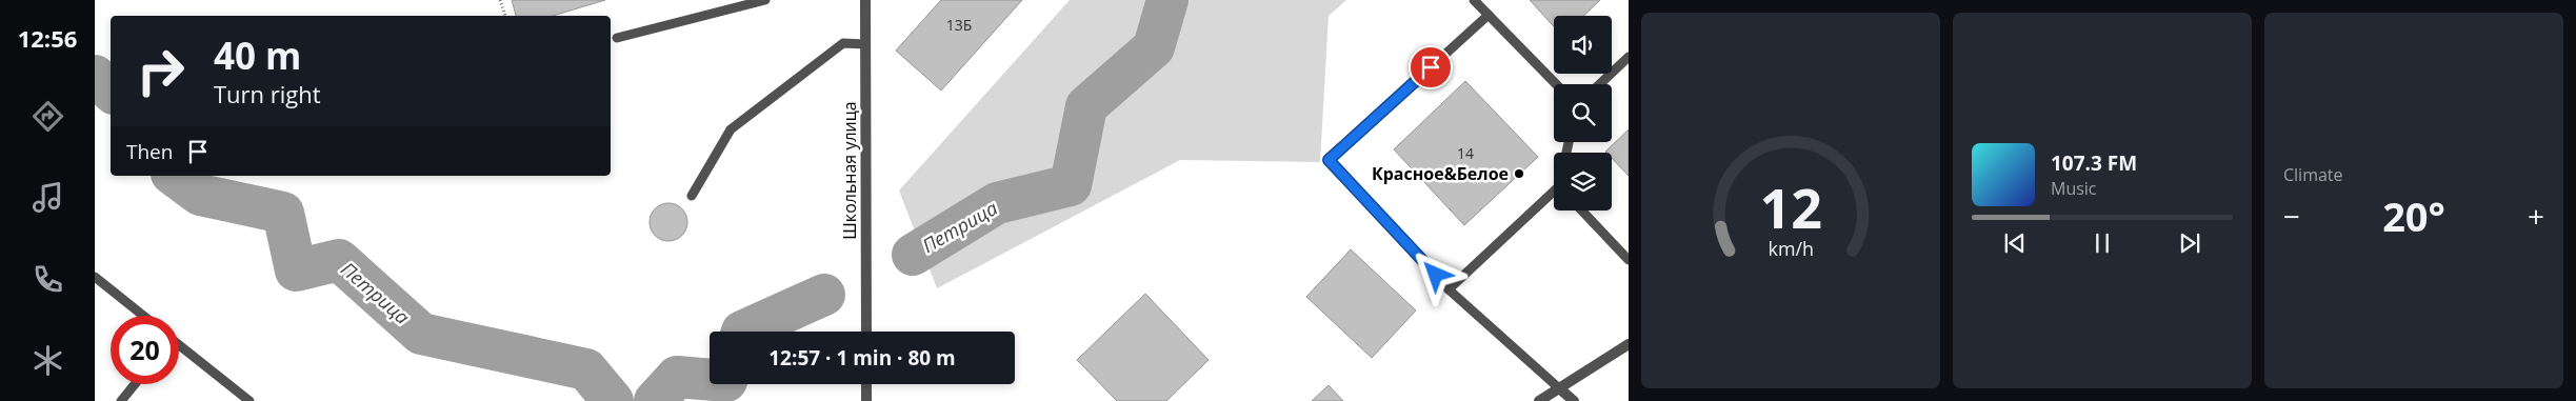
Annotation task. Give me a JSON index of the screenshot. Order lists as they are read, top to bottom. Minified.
{"streets":{"street":["Школьная улица"]},"water":["Петрица"],"places":["Красное&Белое"],"house_numbers":["13Б","14"],"page":{"tabs":"12:56","tile":"Climate","turn":["40 m","Turn right"],"then":"Then","song":["107.3 FM","Music"],"heat":["−","20°","+"],"limit":"20","trip":"12:57 · 1 min · 80 m","gauge":["12","km/h"]}}
